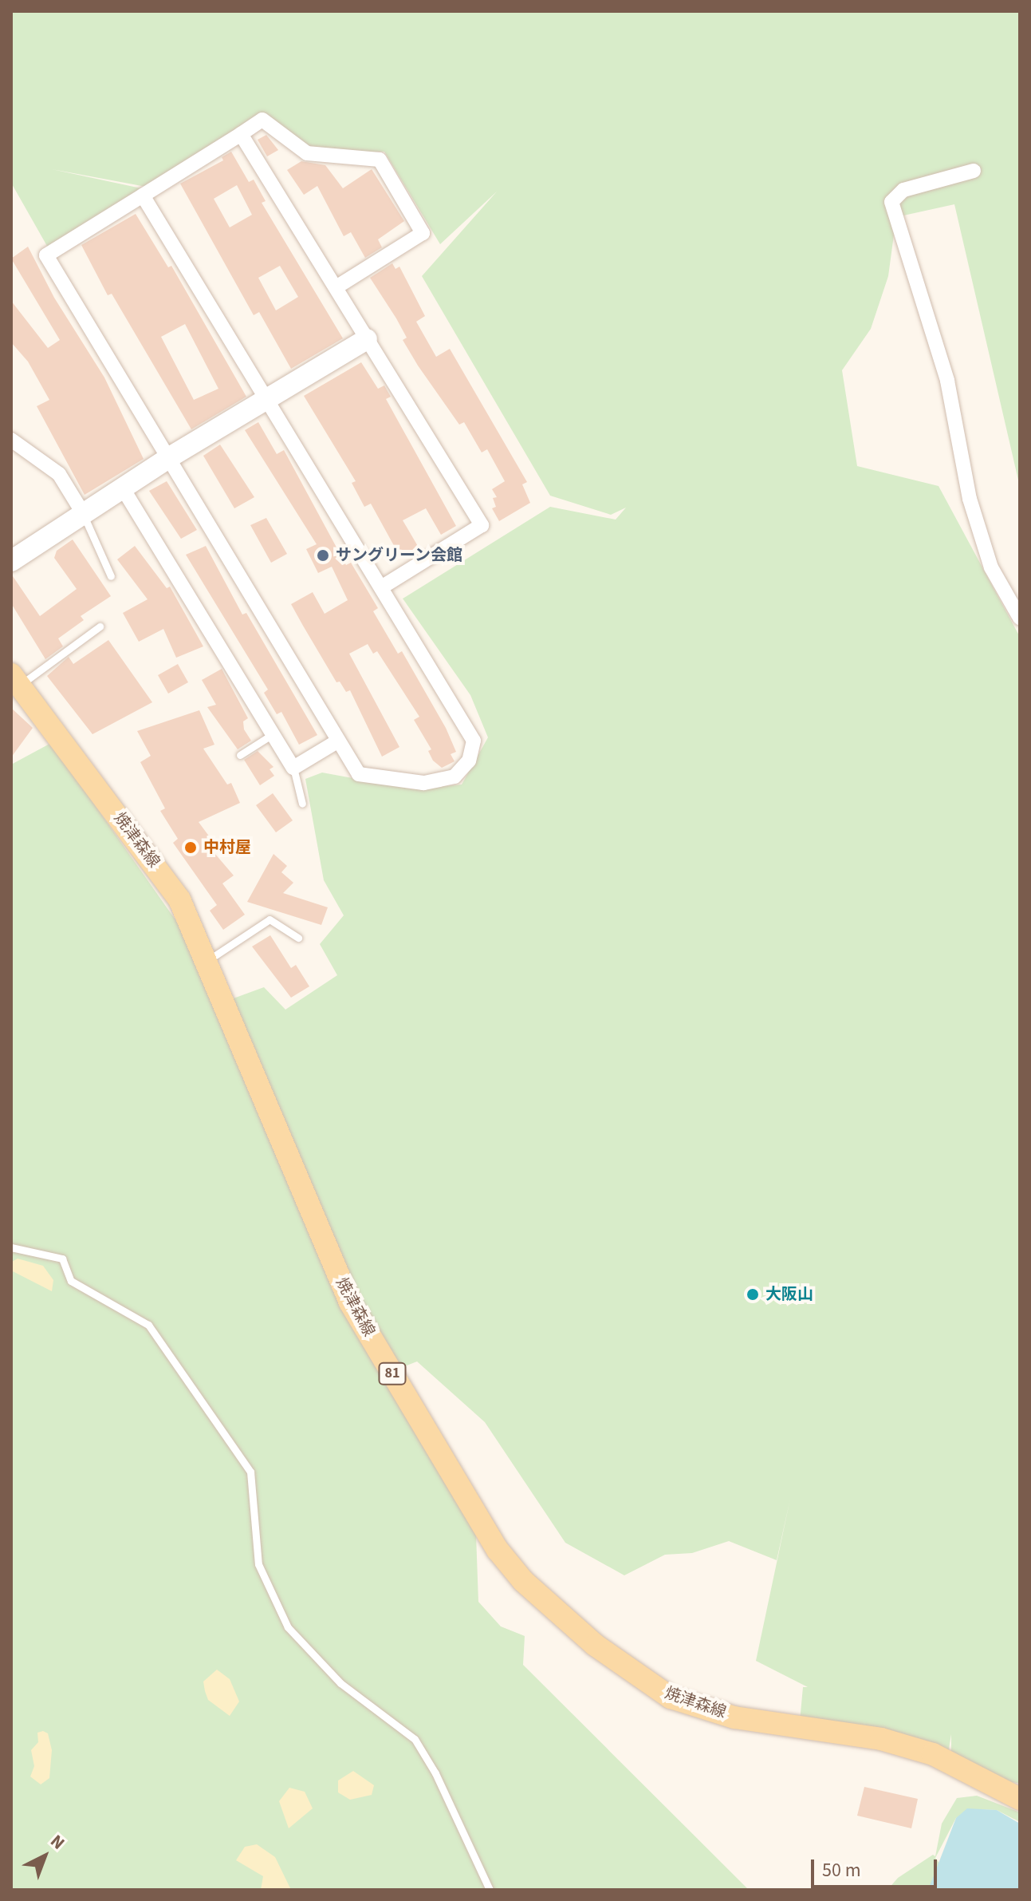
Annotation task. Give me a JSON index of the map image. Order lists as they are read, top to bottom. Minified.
{"streets":{"main road":["焼津森線","81"]},"places":["サングリーン会館","中村屋","大阪山"],"scale_bar":"50 m","north":"top right"}
